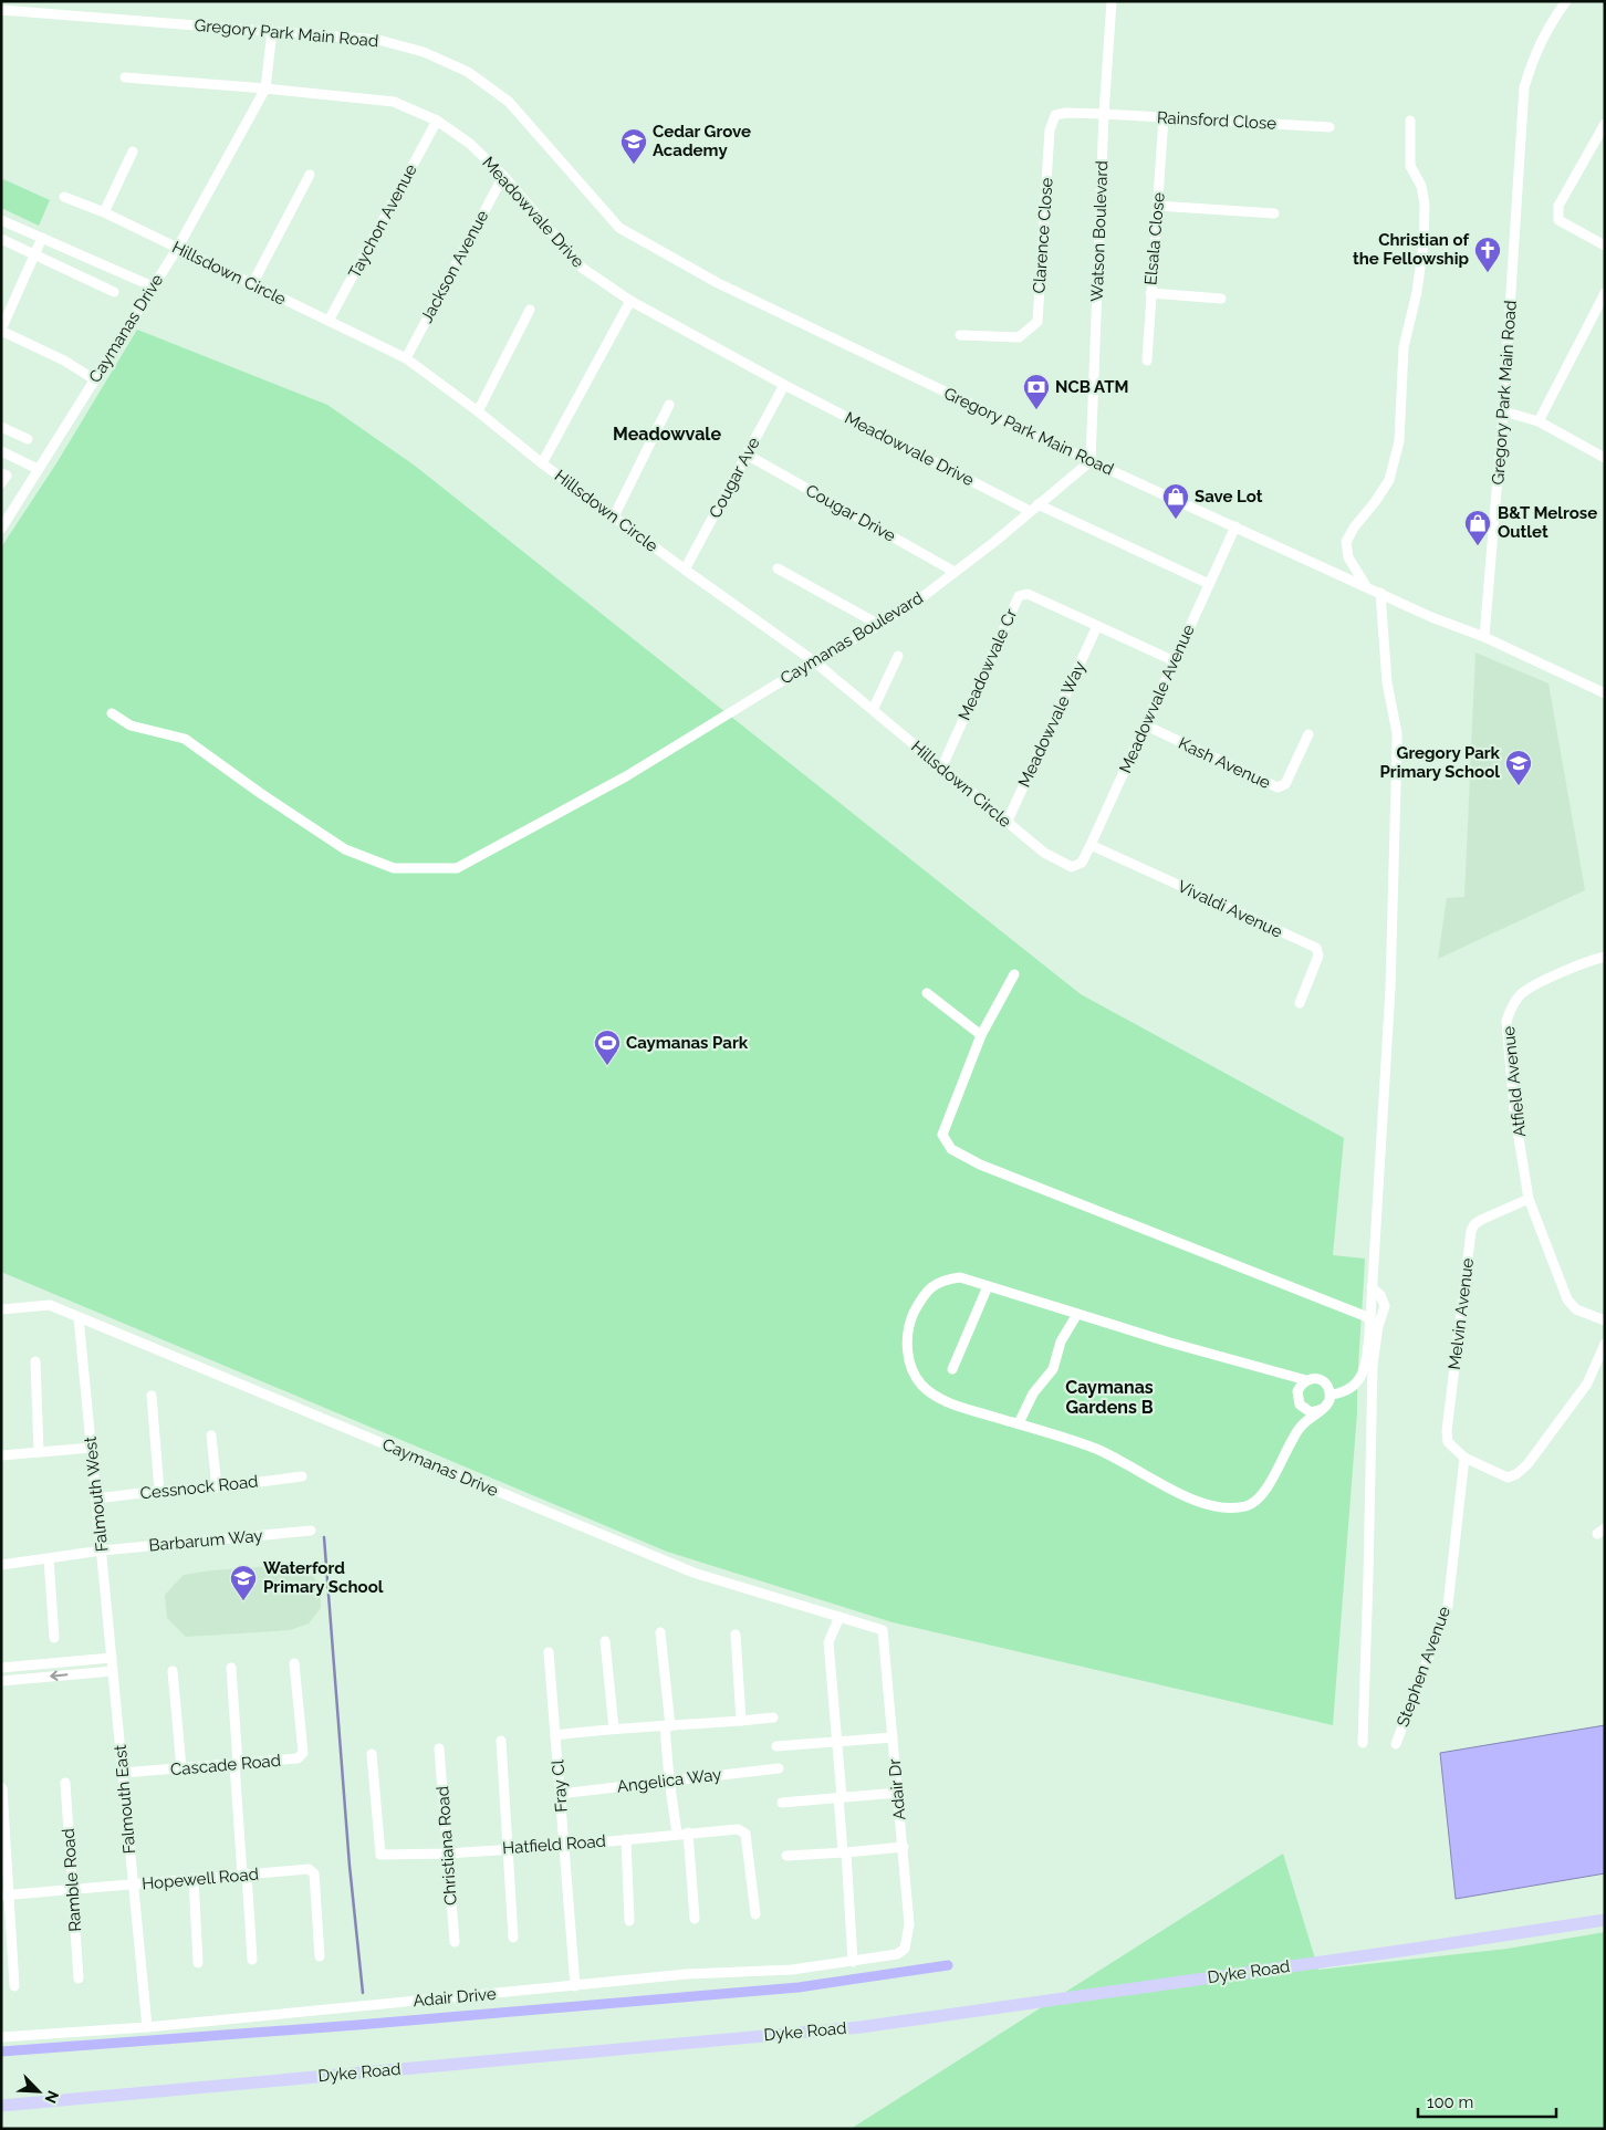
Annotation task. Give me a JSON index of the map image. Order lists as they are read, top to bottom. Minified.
{"streets":{"main road":["Dyke Road"],"street":["Gregory Park Main Road","Rainsford Close","Meadowvale Drive","Taychon Avenue","Watson Boulevard","Clarence Close","Elsala Close","Jackson Avenue","Hillsdown Circle","Caymanas Drive","Cougar Ave","Cougar Drive","Caymanas Boulevard","Meadowvale Cr","Meadowvale Avenue","Meadowvale Way","Kash Avenue","Vivaldi Avenue","Atfield Avenue","Melvin Avenue","Cessnock Road","Falmouth West","Barbarum Way","Stephen Avenue","Cascade Road","Angelica Way","Fray Cl","Adair Dr","Falmouth East","Hatfield Road","Christiana Road","Hopewell Road","Ramble Road","Adair Drive"]},"crossings":[["Gregory Park Main Road","Watson Boulevard"],["Gregory Park Main Road","Caymanas Drive"],["Gregory Park Main Road","Caymanas Boulevard"],["Gregory Park Main Road","Meadowvale Avenue"],["Rainsford Close","Watson Boulevard"],["Rainsford Close","Clarence Close"],["Rainsford Close","Elsala Close"],["Meadowvale Drive","Taychon Avenue"],["Meadowvale Drive","Jackson Avenue"],["Meadowvale Drive","Caymanas Drive"],["Meadowvale Drive","Cougar Ave"],["Meadowvale Drive","Caymanas Boulevard"],["Meadowvale Drive","Meadowvale Avenue"],["Taychon Avenue","Hillsdown Circle"],["Watson Boulevard","Clarence Close"],["Watson Boulevard","Caymanas Boulevard"],["Jackson Avenue","Hillsdown Circle"],["Hillsdown Circle","Caymanas Drive"],["Hillsdown Circle","Cougar Ave"],["Hillsdown Circle","Caymanas Boulevard"],["Hillsdown Circle","Meadowvale Cr"],["Hillsdown Circle","Meadowvale Avenue"],["Hillsdown Circle","Meadowvale Way"],["Caymanas Drive","Falmouth West"],["Caymanas Drive","Adair Dr"],["Cougar Ave","Cougar Drive"],["Cougar Drive","Caymanas Boulevard"],["Meadowvale Cr","Meadowvale Avenue"],["Meadowvale Cr","Meadowvale Way"],["Meadowvale Avenue","Kash Avenue"],["Meadowvale Avenue","Vivaldi Avenue"],["Atfield Avenue","Melvin Avenue"],["Melvin Avenue","Stephen Avenue"],["Cessnock Road","Falmouth West"],["Falmouth West","Barbarum Way"],["Falmouth West","Falmouth East"],["Cascade Road","Falmouth East"],["Angelica Way","Fray Cl"],["Fray Cl","Hatfield Road"],["Fray Cl","Adair Drive"],["Adair Dr","Adair Drive"],["Falmouth East","Hopewell Road"],["Falmouth East","Adair Drive"],["Hatfield Road","Christiana Road"],["Hopewell Road","Ramble Road"]],"districts":["Meadowvale","Caymanas Gardens B"],"places":{"school or university":["Cedar Grove Academy","Gregory Park Primary School","Waterford Primary School"],"church":["Christian of the Fellowship"],"bank":["NCB ATM"],"shop":["Save Lot","B&T Melrose Outlet"],"sports":["Caymanas Park"]},"scale_bar":"100 m","north":"bottom right"}
